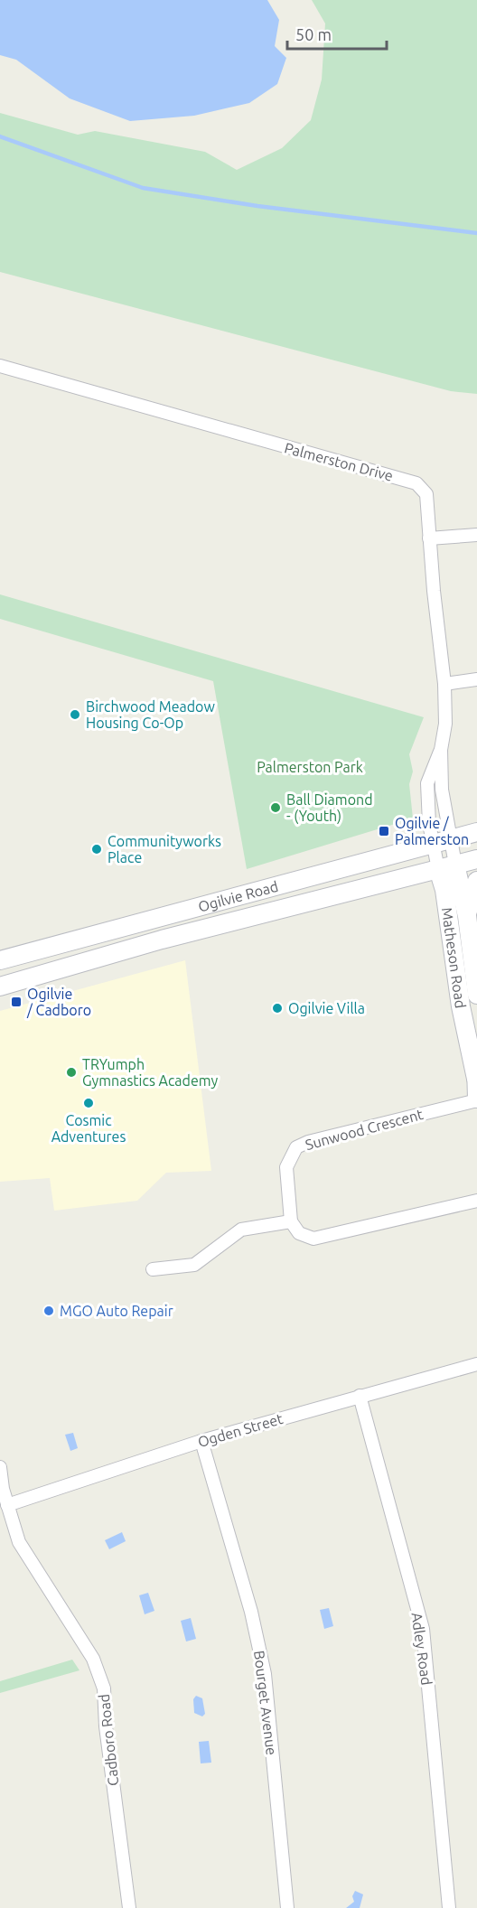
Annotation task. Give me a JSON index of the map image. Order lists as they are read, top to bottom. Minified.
{"streets":{"main road":["Ogilvie Road","Matheson Road"],"street":["Palmerston Drive","Sunwood Crescent","Ogden Street","Adley Road","Bourget Avenue","Cadboro Road"]},"crossings":[["Palmerston Drive","Ogilvie Road"],["Palmerston Drive","Matheson Road"],["Ogilvie Road","Matheson Road"],["Matheson Road","Sunwood Crescent"],["Ogden Street","Adley Road"],["Ogden Street","Bourget Avenue"],["Ogden Street","Cadboro Road"]],"parks":["Palmerston Park"],"places":{"other":["Birchwood Meadow Housing Co-Op","Ball Diamond - (Youth)","Communityworks Place","Ogilvie Villa","TRYumph Gymnastics Academy","Cosmic Adventures","MGO Auto Repair"],"transit":["Ogilvie / Palmerston","Ogilvie / Cadboro"]},"scale_bar":"50 m"}
